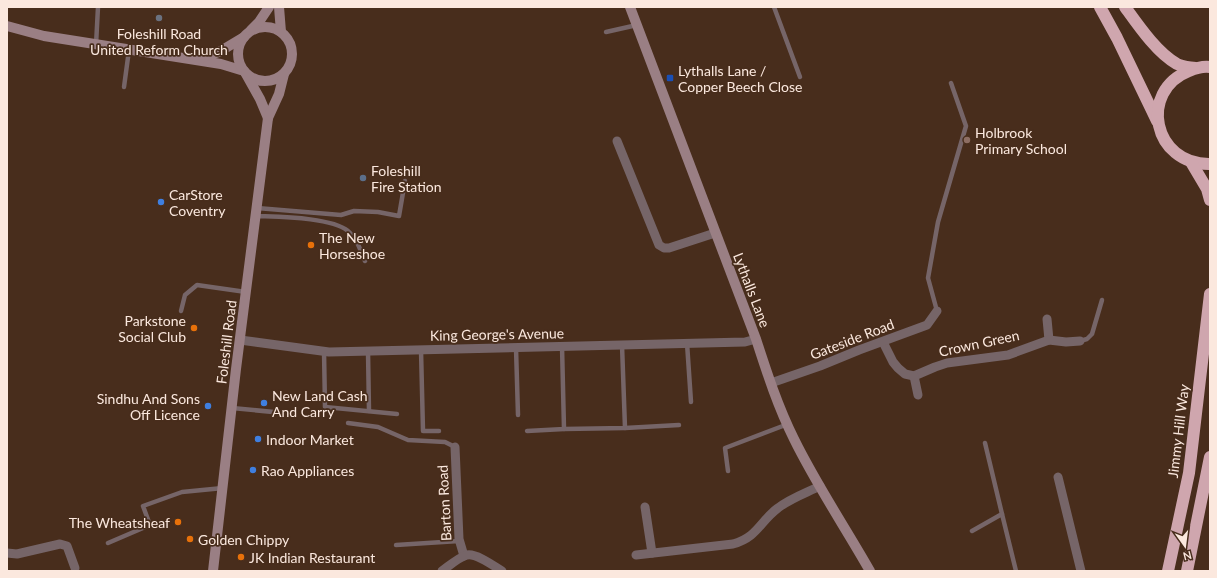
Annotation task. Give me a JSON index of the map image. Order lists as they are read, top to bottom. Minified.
{"streets":{"highway":["Jimmy Hill Way"],"main road":["Lythalls Lane","Foleshill Road"],"street":["King George's Avenue","Gateside Road","Crown Green","Barton Road"]},"crossings":[["Lythalls Lane","King George's Avenue"],["Lythalls Lane","Gateside Road"],["King George's Avenue","Foleshill Road"]],"places":{"other":["Foleshill Road United Reform Church","Holbrook Primary School","Foleshill Fire Station","CarStore Coventry","The New Horseshoe","Parkstone Social Club","New Land Cash And Carry","Sindhu And Sons Off Licence","Indoor Market","Rao Appliances","The Wheatsheaf","Golden Chippy","JK Indian Restaurant"],"transit":["Lythalls Lane / Copper Beech Close"]},"north":"bottom"}
